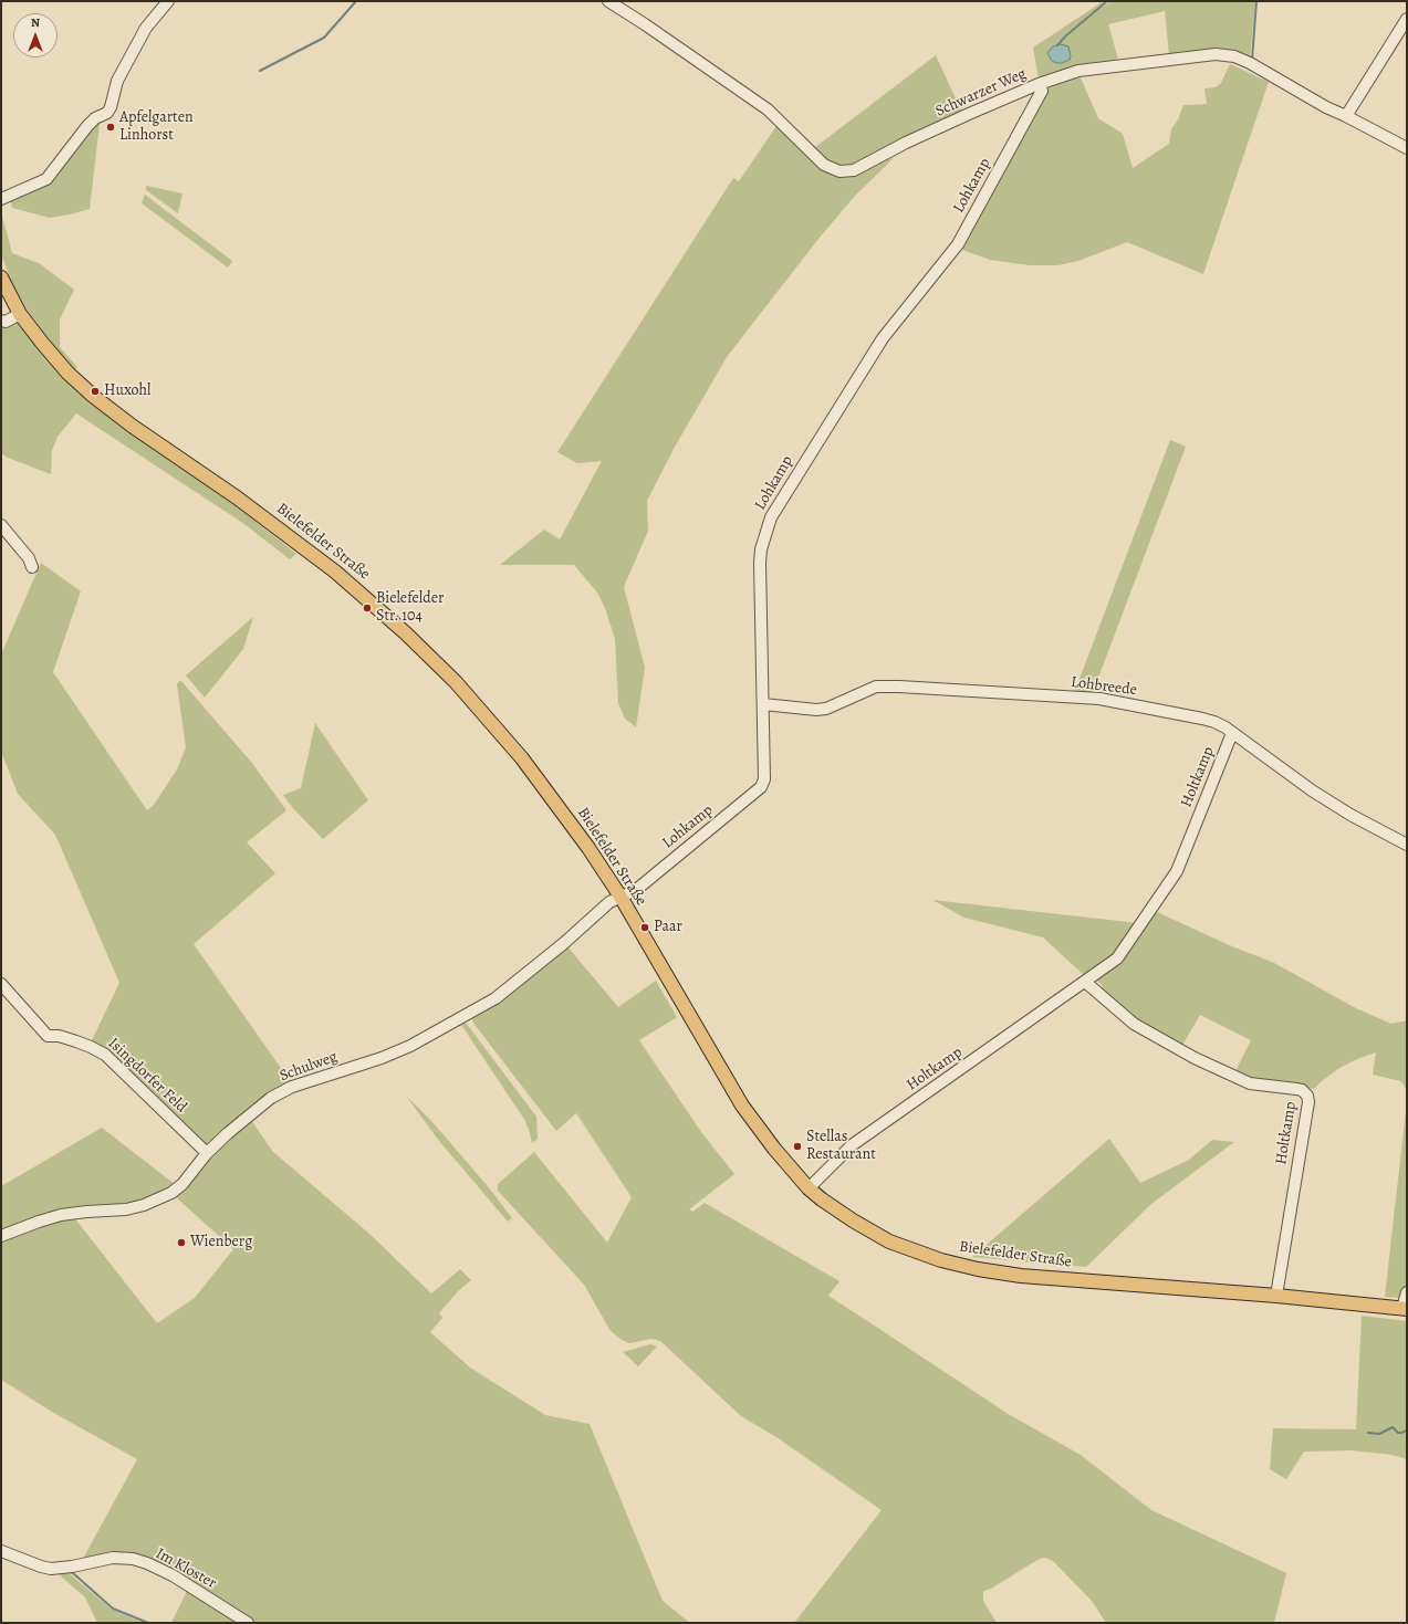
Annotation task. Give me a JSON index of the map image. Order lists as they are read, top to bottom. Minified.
{"streets":{"main road":["Bielefelder Straße"],"street":["Schwarzer Weg","Lohkamp","Lohbreede","Holtkamp","Schulweg","Isingdorfer Feld","Im Kloster"]},"crossings":[["Schwarzer Weg","Lohkamp"],["Lohkamp","Bielefelder Straße"],["Lohkamp","Lohbreede"],["Lohkamp","Schulweg"],["Bielefelder Straße","Holtkamp"],["Bielefelder Straße","Schulweg"],["Lohbreede","Holtkamp"],["Schulweg","Isingdorfer Feld"]],"places":["Apfelgarten Linhorst","Huxohl","Bielefelder Str. 104","Paar","Stellas Restaurant","Wienberg"],"north":"top"}
